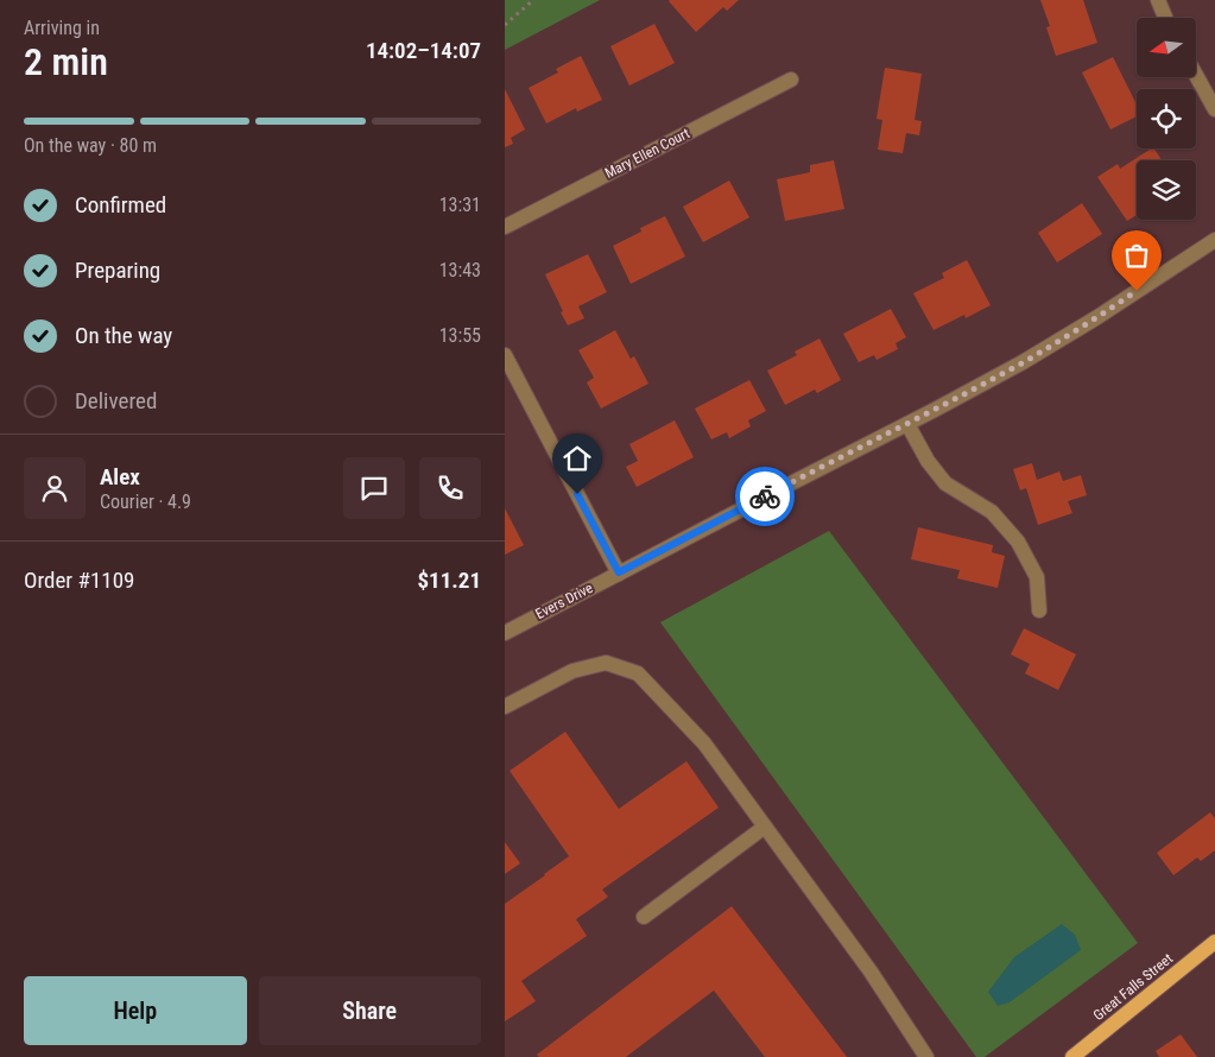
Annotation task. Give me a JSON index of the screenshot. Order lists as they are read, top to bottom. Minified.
{"streets":{"main road":["Great Falls Street"],"street":["Mary Ellen Court","Evers Drive"]},"north":"left","page":{"heading":["2 min","Arriving in","14:02–14:07"],"panel":["Alex","Courier · 4.9","Order #1109","$11.21"],"bar":"On the way · 80 m","list":[["Confirmed","13:31"],["Preparing","13:43"],["On the way","13:55"],"Delivered"],"buttons":["Help","Share"]}}
